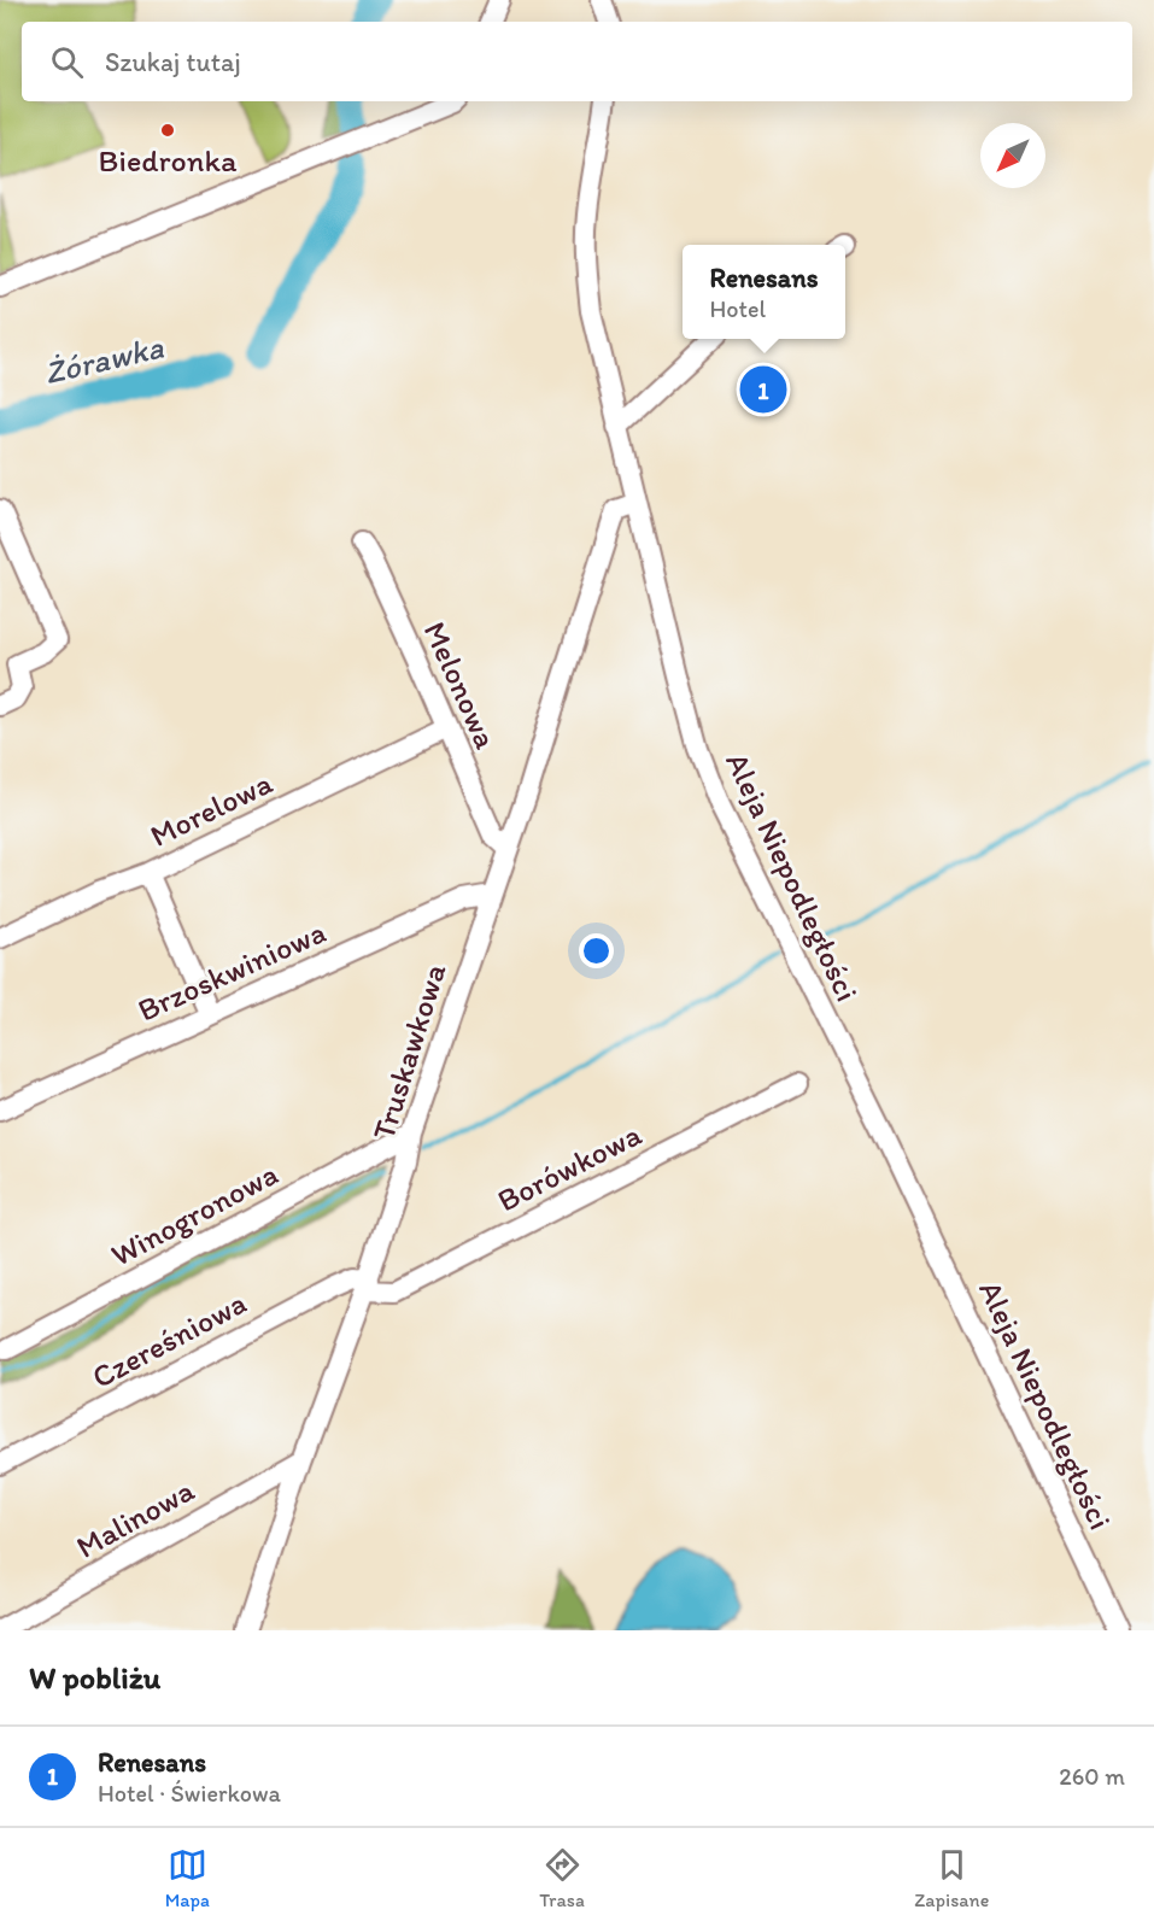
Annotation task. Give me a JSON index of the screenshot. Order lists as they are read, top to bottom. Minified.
{"streets":{"street":["Melonowa","Morelowa","Aleja Niepodległości","Brzoskwiniowa","Truskawkowa","Borówkowa","Winogronowa","Czereśniowa","Malinowa"]},"crossings":[["Melonowa","Morelowa"],["Melonowa","Truskawkowa"],["Aleja Niepodległości","Truskawkowa"],["Brzoskwiniowa","Truskawkowa"],["Truskawkowa","Borówkowa"],["Truskawkowa","Winogronowa"],["Truskawkowa","Czereśniowa"],["Truskawkowa","Malinowa"],["Borówkowa","Czereśniowa"]],"water":["Żórawka"],"places":["Biedronka"],"north":"bottom left","page":{"search":"Szukaj tutaj","popup":["Renesans","Hotel"],"pins":"1","heading":"W pobliżu","list":[{"mark":"1","name":"Renesans","note":"Hotel · Świerkowa","value":"260 m"}],"nav":["Mapa","Trasa","Zapisane"]}}
